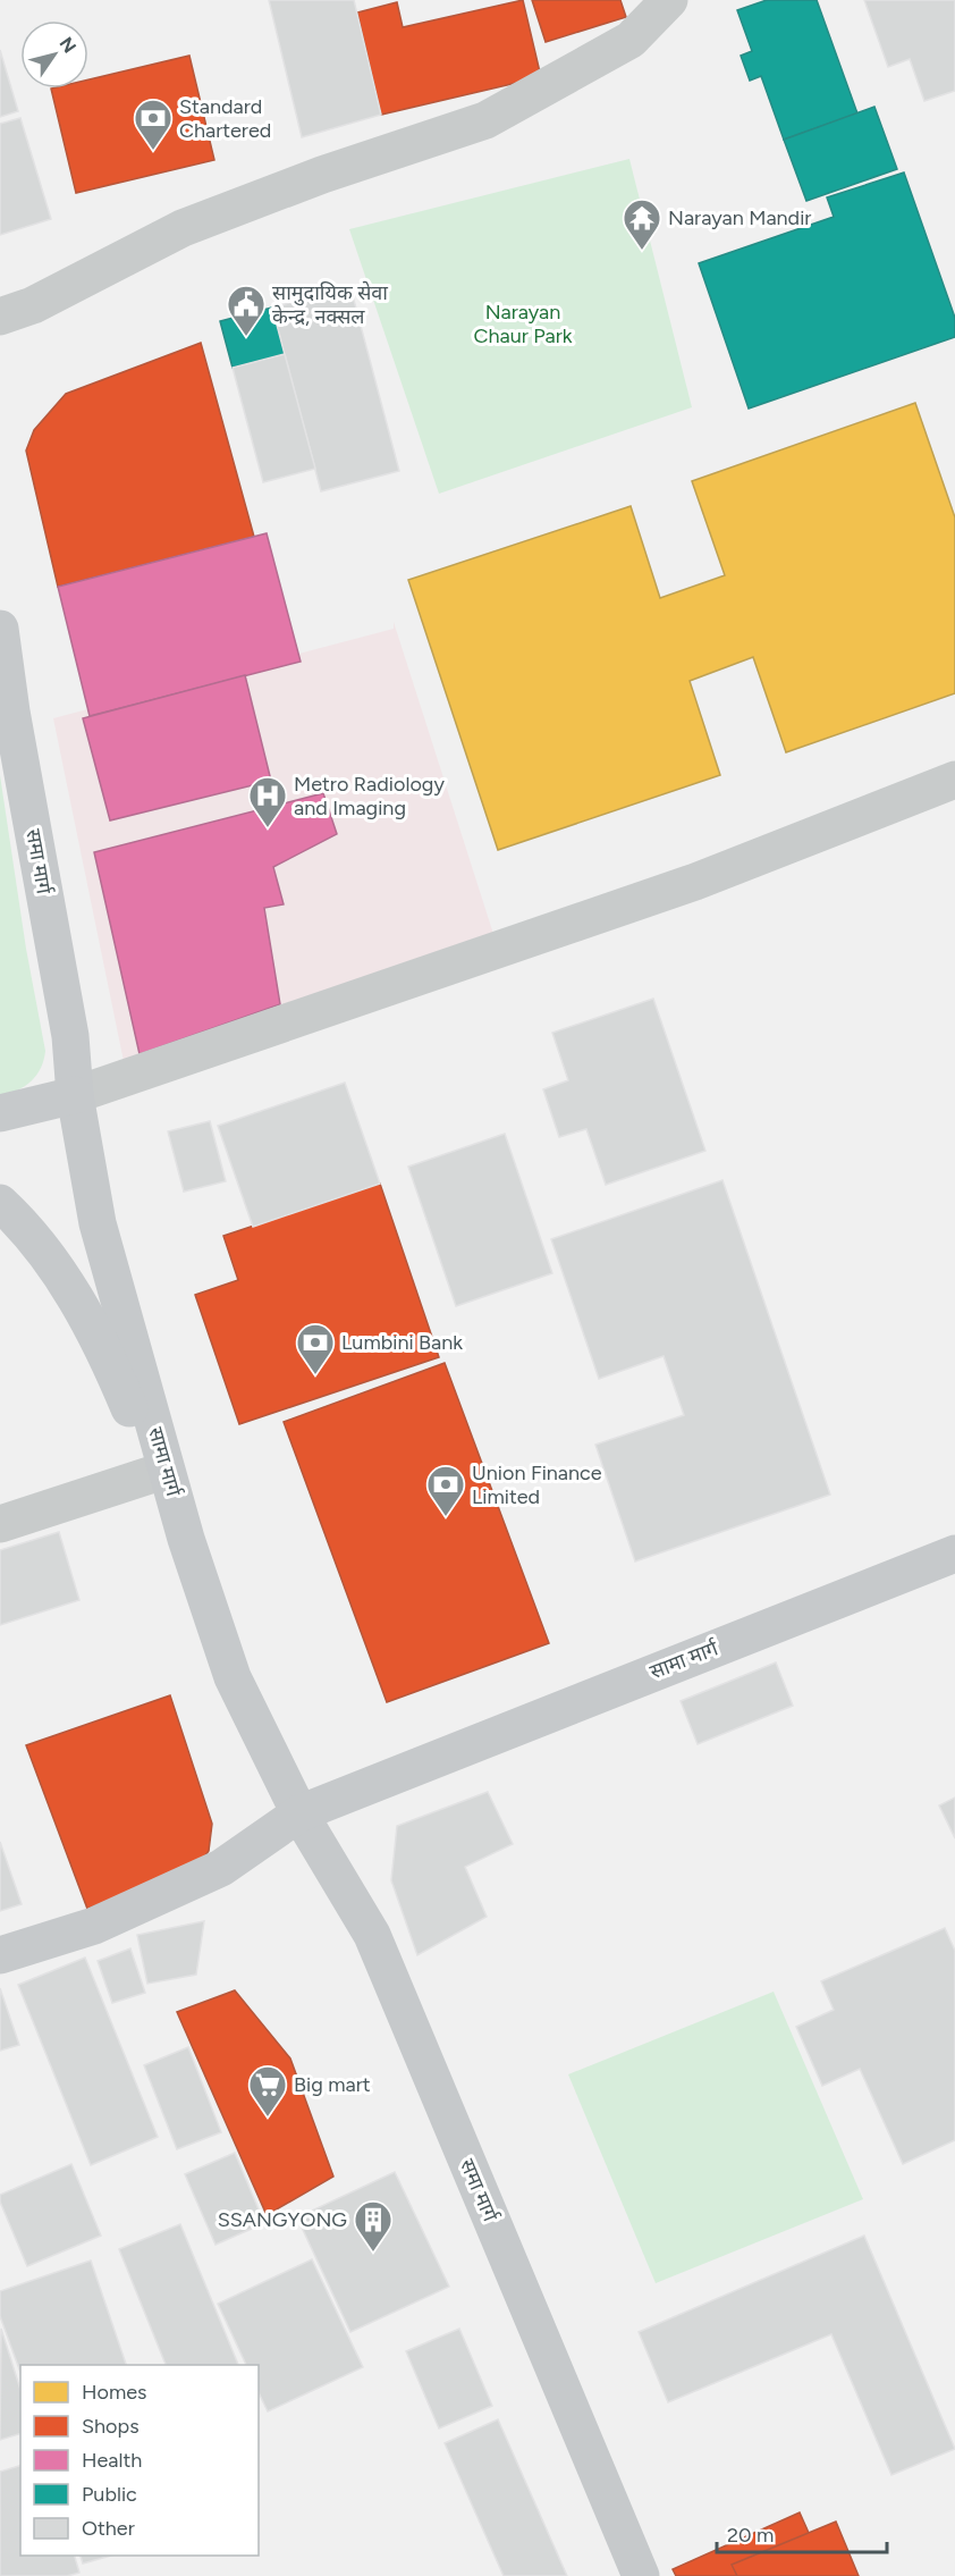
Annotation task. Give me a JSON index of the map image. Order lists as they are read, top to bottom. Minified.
{"streets":{"main road":["समा मार्ग","सामा मार्ग"]},"crossings":[["समा मार्ग","सामा मार्ग"]],"parks":["Narayan Chaur Park"],"places":{"bank":["Standard Chartered","Lumbini Bank","Union Finance Limited"],"temple":["Narayan Mandir"],"public building":["सामुदायिक सेवा केन्द्र, नक्सल"],"hospital":["Metro Radiology and Imaging"],"supermarket":["Big mart"],"building":["SSANGYONG"]},"legend":["Homes","Shops","Health","Public","Other"],"scale_bar":"20 m","north":"top right"}
